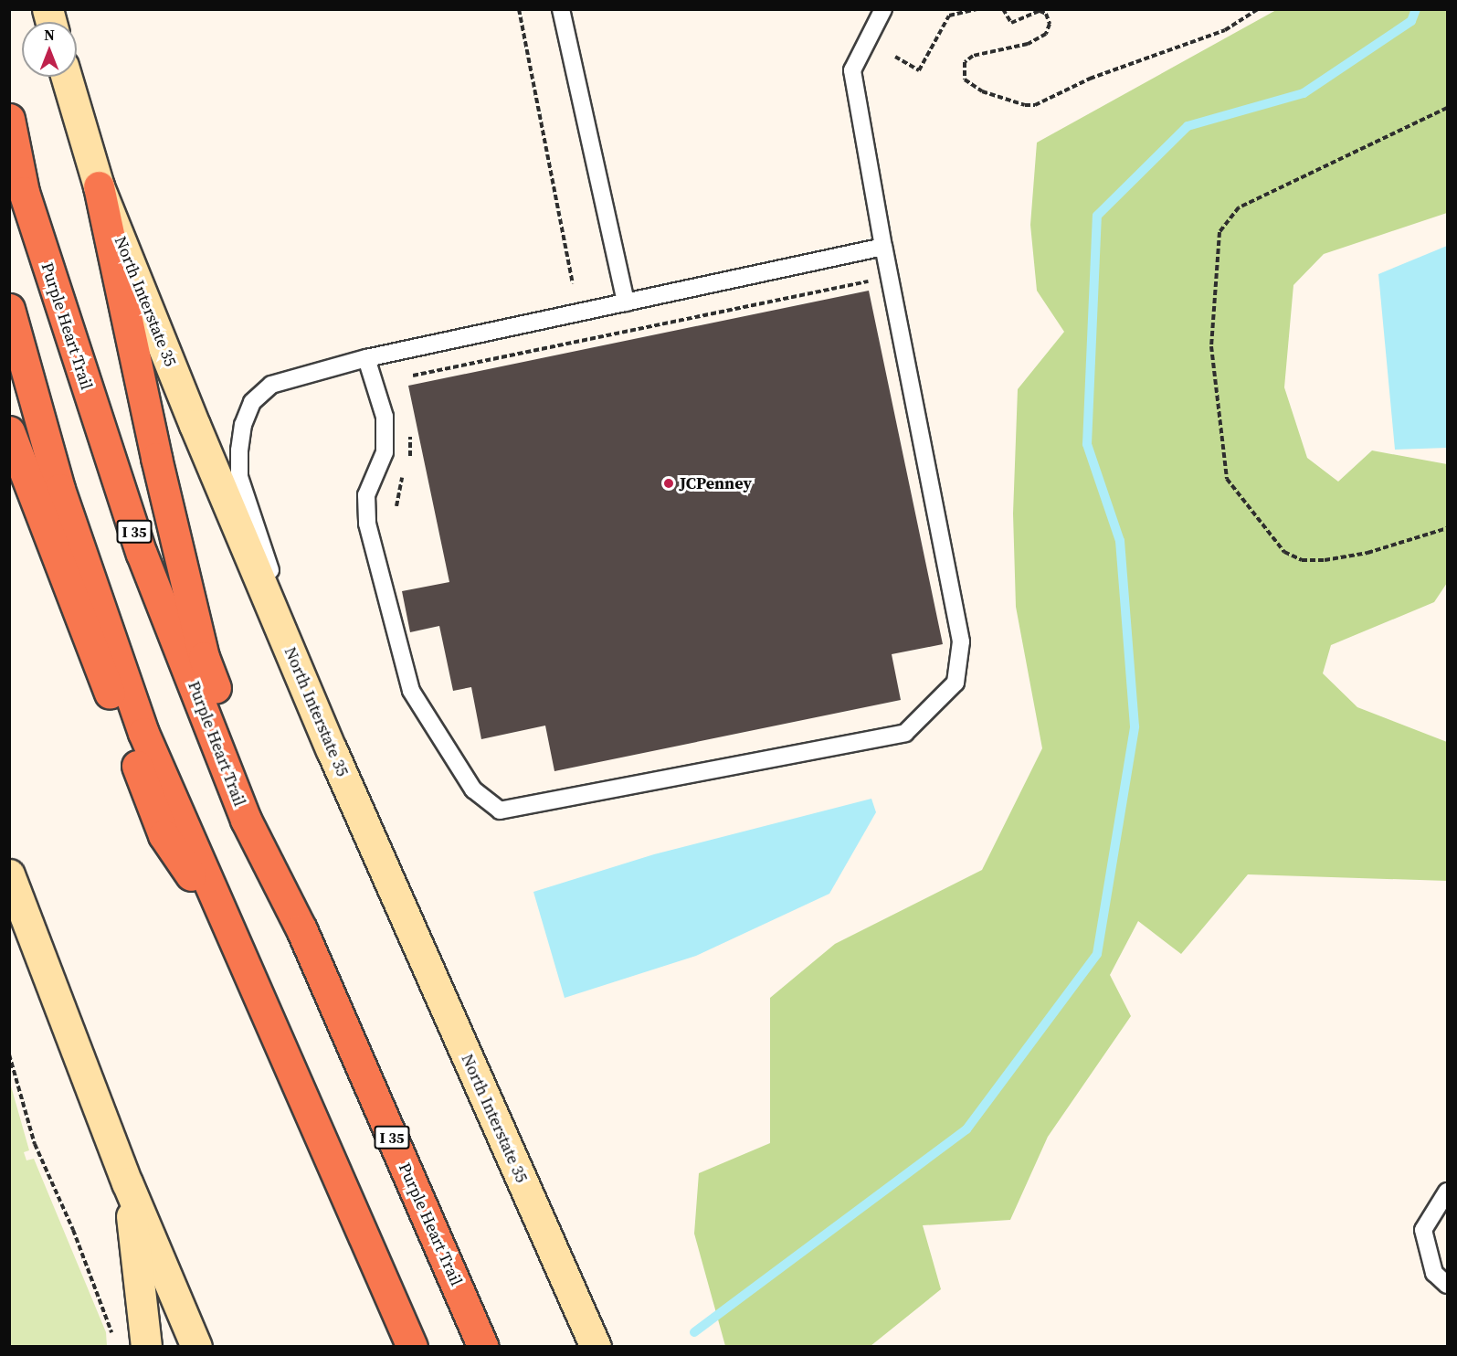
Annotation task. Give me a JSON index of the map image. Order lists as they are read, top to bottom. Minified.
{"streets":{"highway":["Purple Heart Trail","I 35"],"main road":["North Interstate 35"]},"places":["JCPenney"],"north":"top"}
